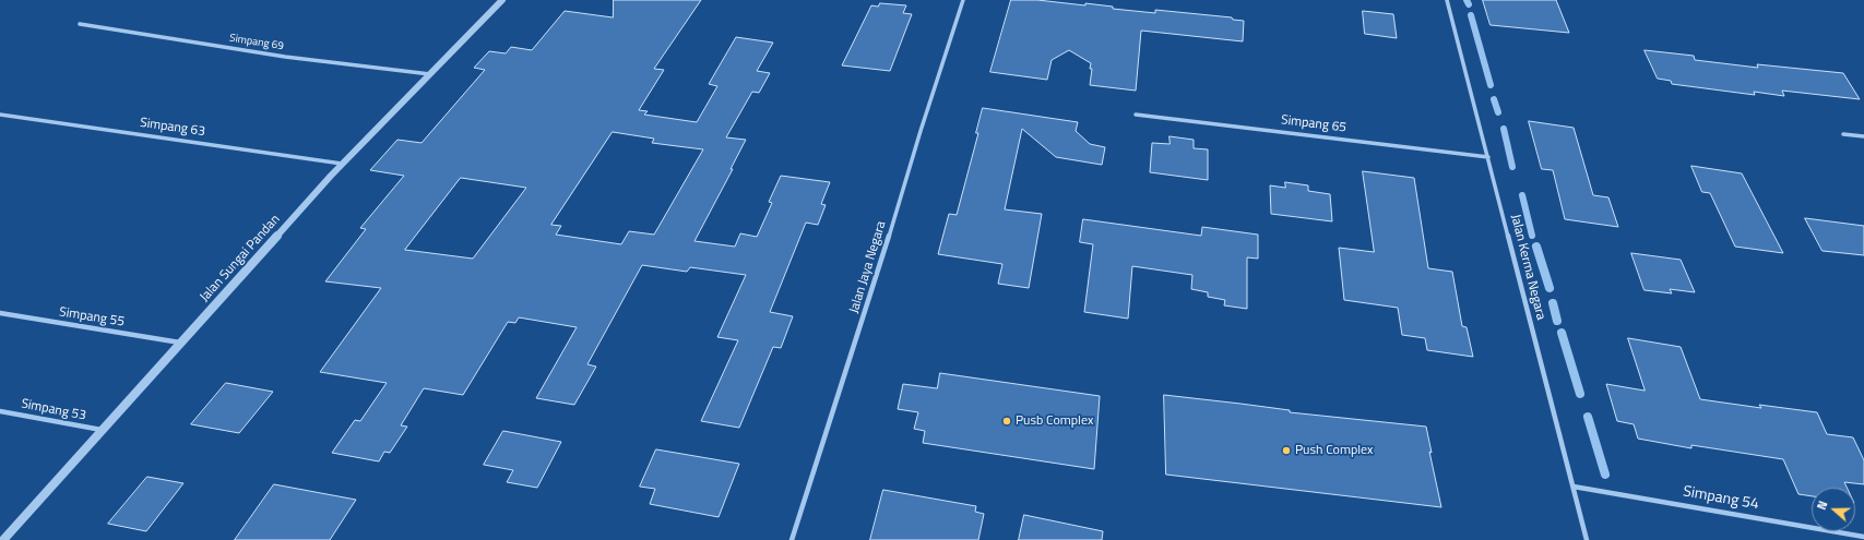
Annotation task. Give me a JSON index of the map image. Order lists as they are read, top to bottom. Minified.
{"streets":{"street":["Simpang 69","Simpang 65","Simpang 63","Jalan Sungai Pandan","Jalan Jaya Negara","Jalan Kerma Negara","Simpang 55","Simpang 53","Simpang 54"]},"crossings":[["Simpang 69","Jalan Sungai Pandan"],["Simpang 65","Jalan Kerma Negara"],["Simpang 63","Jalan Sungai Pandan"],["Jalan Sungai Pandan","Simpang 55"],["Jalan Sungai Pandan","Simpang 53"],["Jalan Kerma Negara","Simpang 54"]],"places":["Pusb Complex","Push Complex"],"north":"left"}
